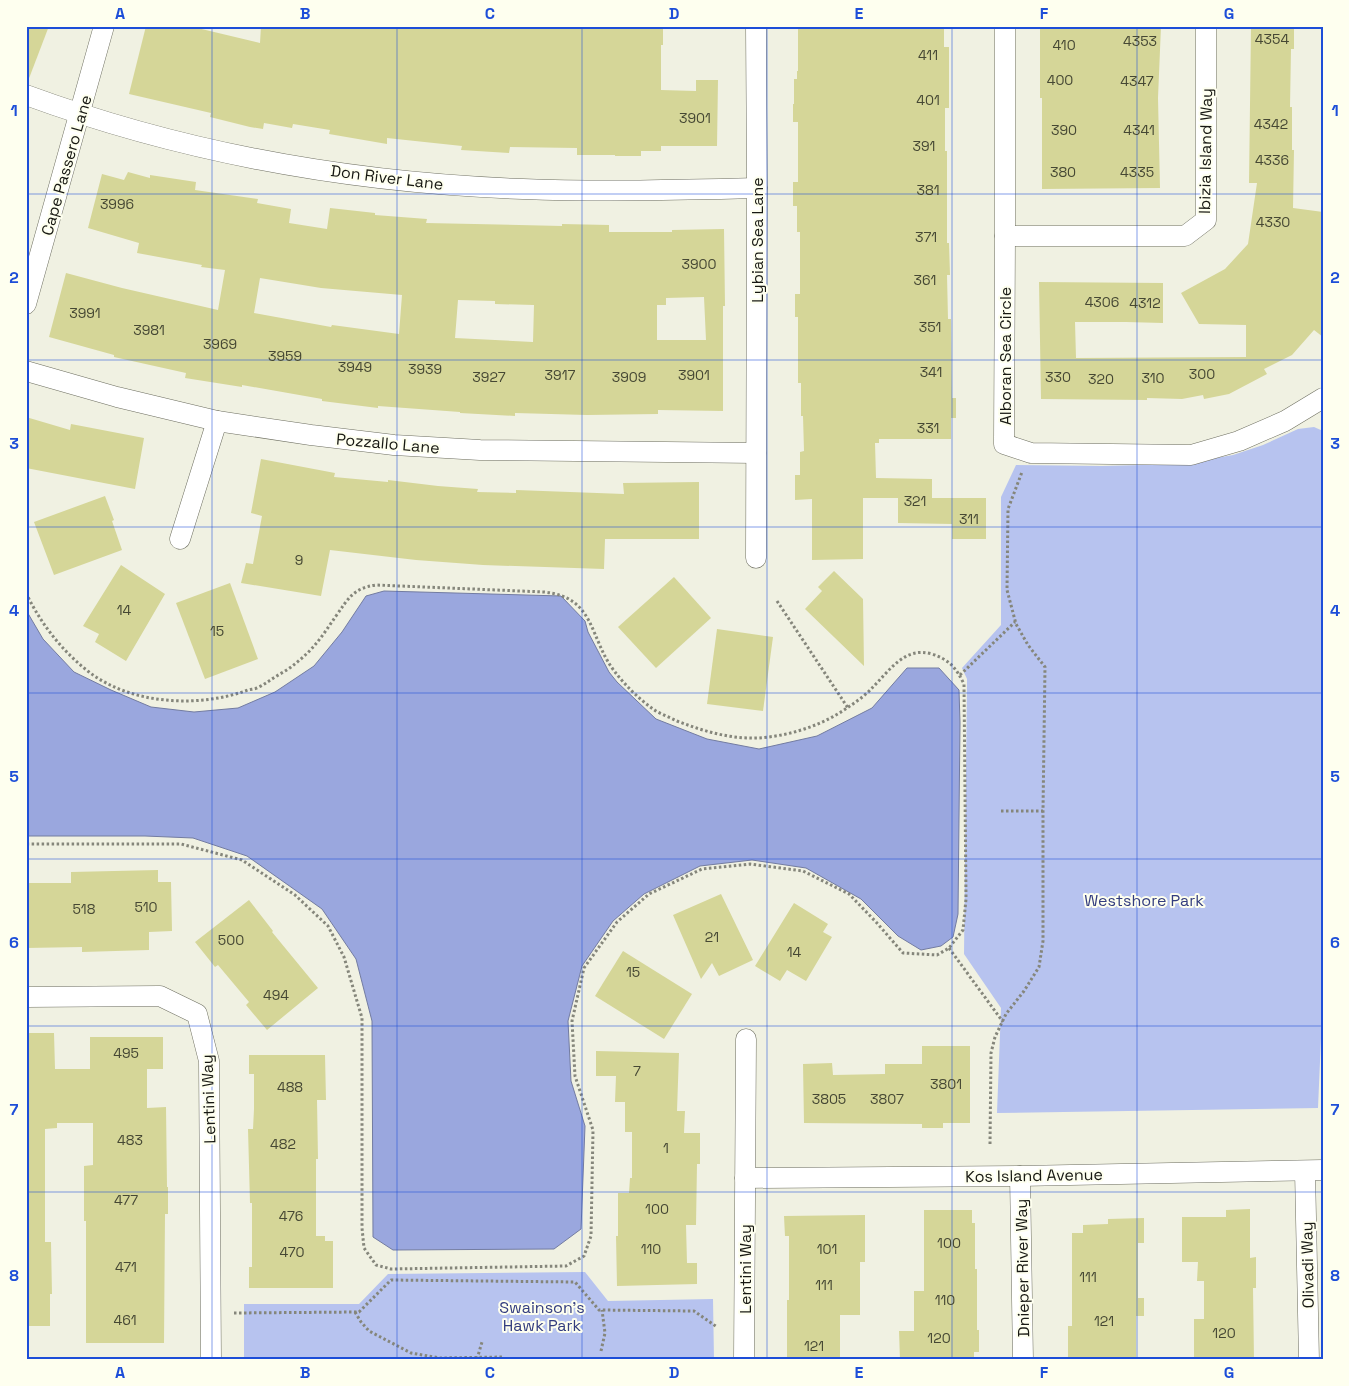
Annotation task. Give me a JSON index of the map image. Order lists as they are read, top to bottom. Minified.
{"streets":{"street":["Ibizia Island Way","Cape Passero Lane","Don River Lane","Lybian Sea Lane","Alboran Sea Circle","Pozzallo Lane","Lentini Way","Kos Island Avenue","Olivadi Way","Dnieper River Way"]},"crossings":[["Ibizia Island Way","Alboran Sea Circle"],["Cape Passero Lane","Don River Lane"],["Don River Lane","Lybian Sea Lane"],["Lybian Sea Lane","Pozzallo Lane"],["Lentini Way","Kos Island Avenue"],["Kos Island Avenue","Olivadi Way"],["Kos Island Avenue","Dnieper River Way"]],"parks":["Westshore Park","Swainson's Hawk Park"],"house_numbers":["4354","4353","410","411","400","4347","401","3901","4342","390","4341","391","4336","380","4335","381","3996","4330","371","3900","361","4306","4312","3991","351","3981","3969","3959","3949","3939","341","300","3917","3901","3927","3909","330","310","320","331","321","311","9","14","15","510","518","21","500","14","15","494","495","7","3801","488","3805","3807","483","482","1","477","100","476","100","110","101","470","471","111","111","110","461","121","120","120","121"],"grid":{"columns":["A","B","C","D","E","F","G"],"rows":["1","2","3","4","5","6","7","8"]}}
